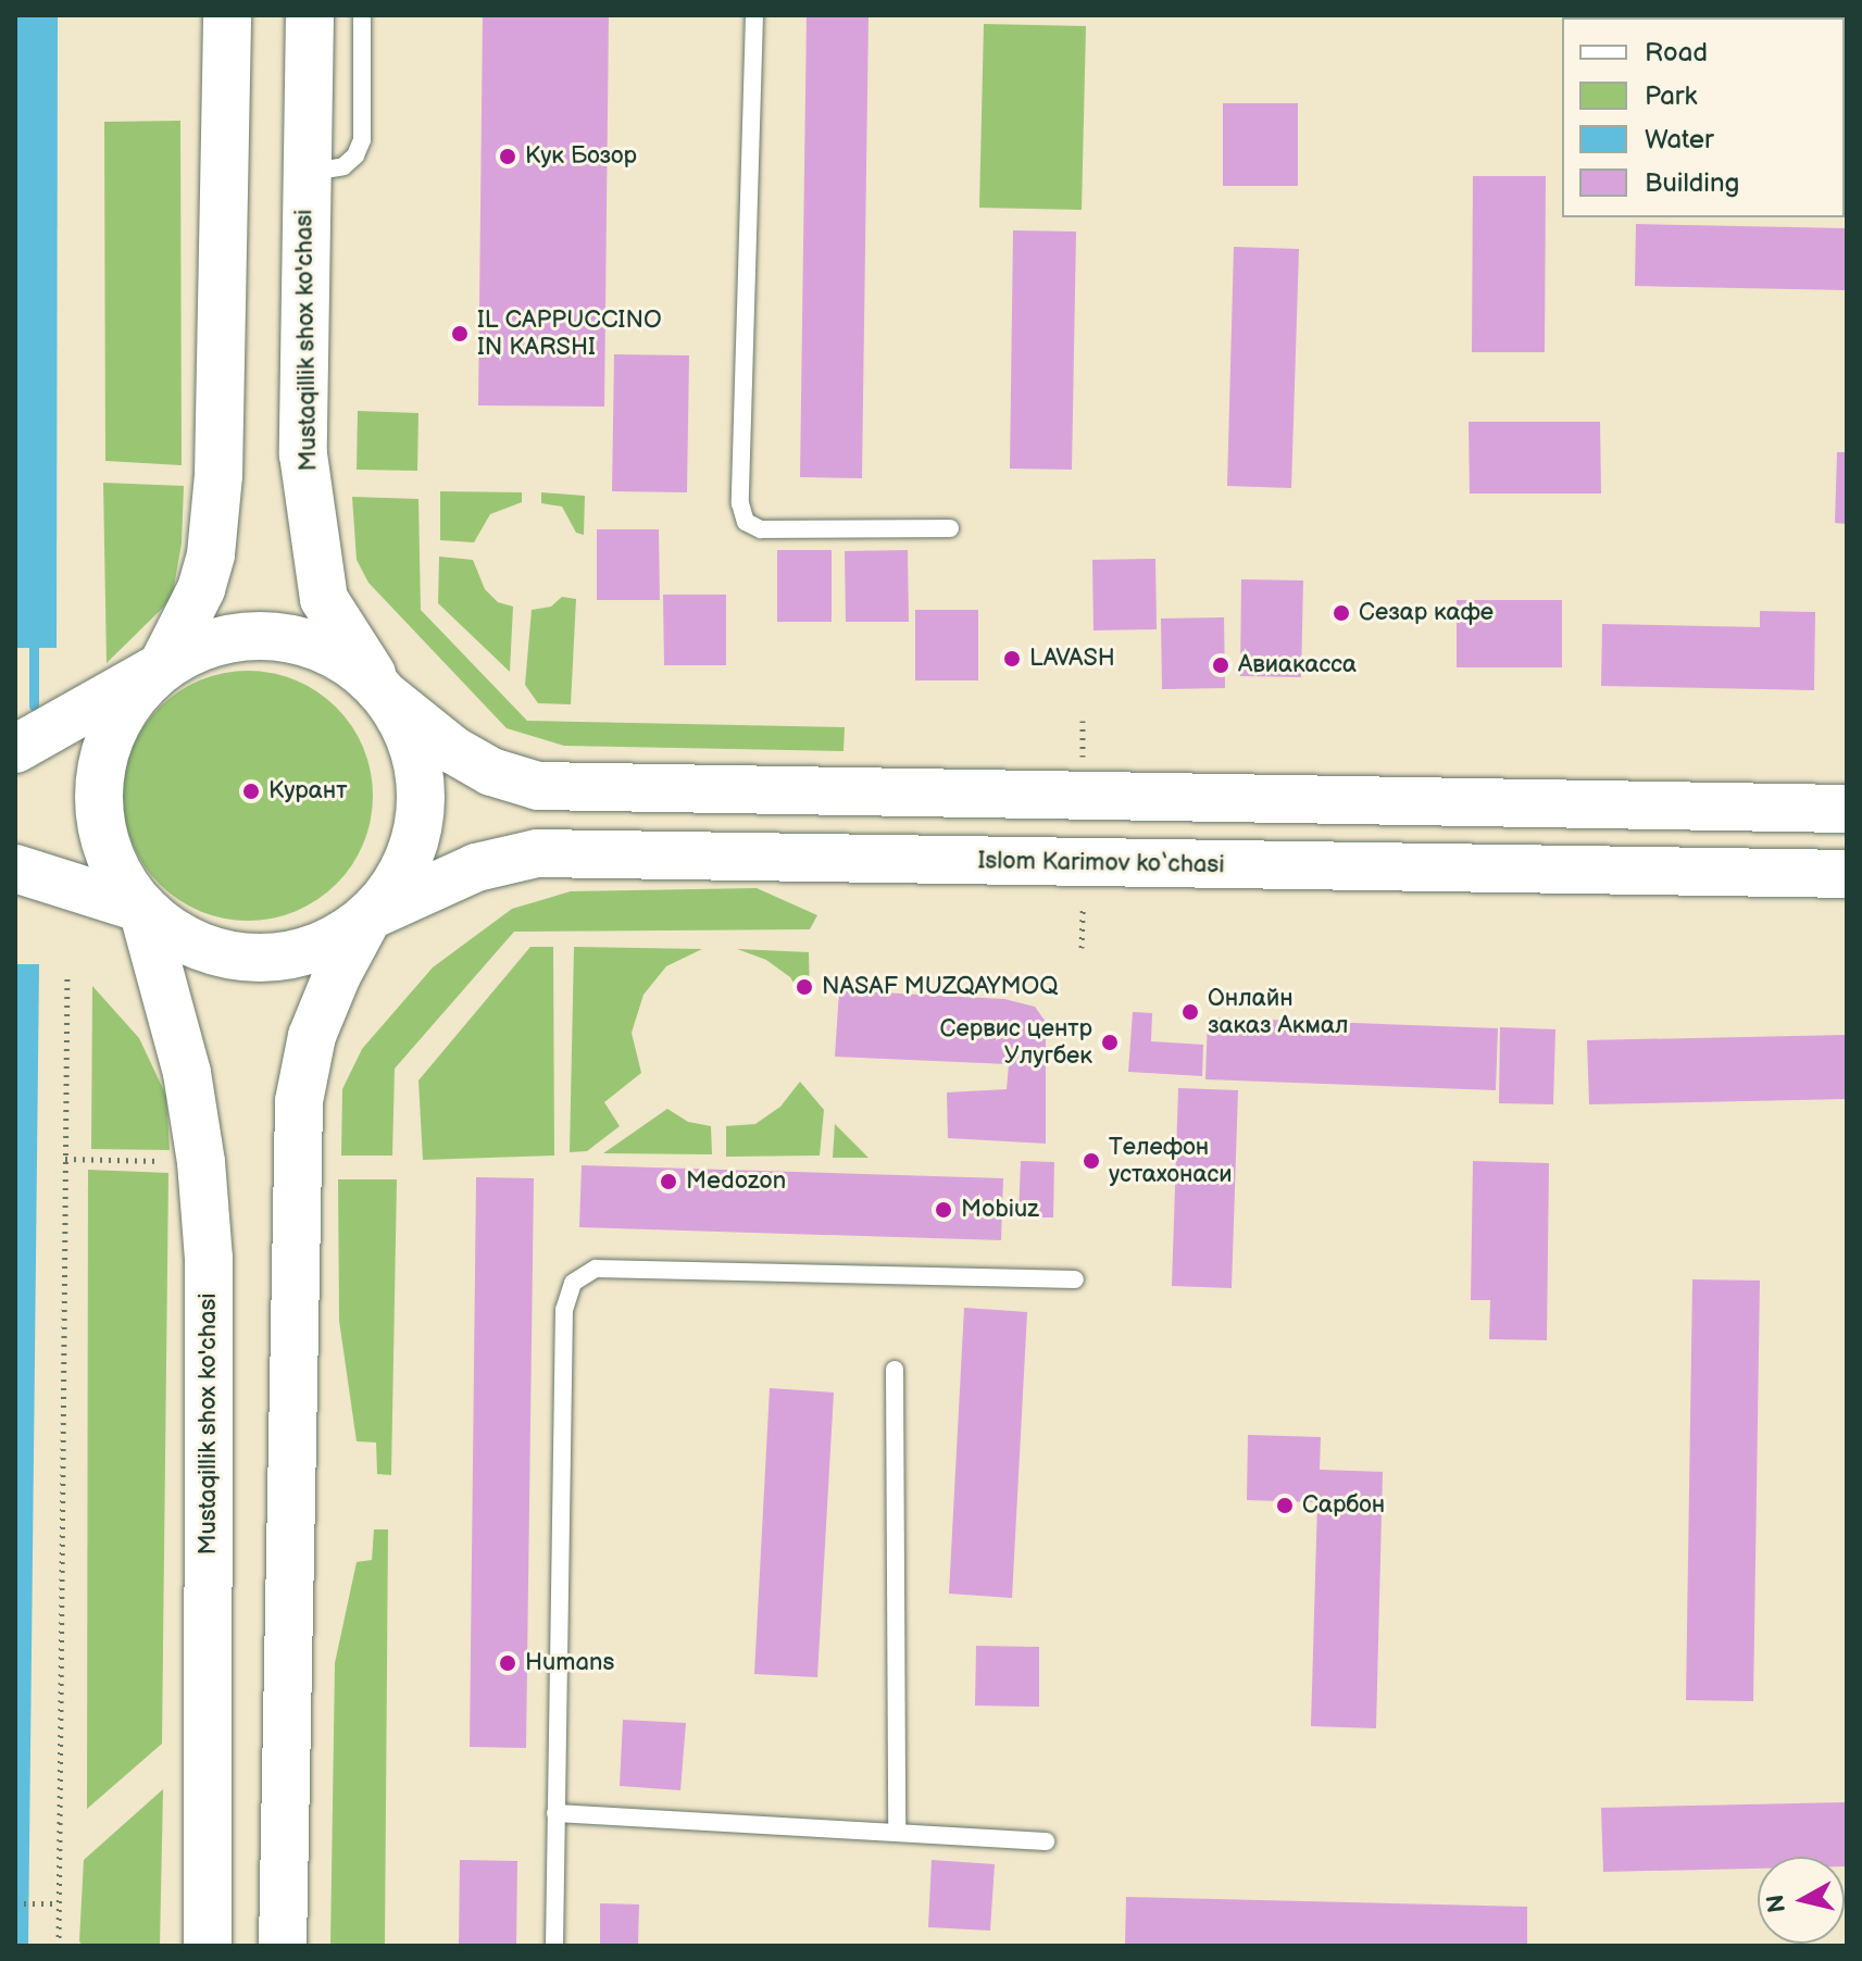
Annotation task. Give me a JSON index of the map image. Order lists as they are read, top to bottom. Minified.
{"streets":{"main road":["Mustaqillik shox ko'chasi","Islom Karimov ko‘chasi"]},"places":["Кук Бозор","IL CAPPUCCINO IN KARSHI","Сезар кафе","LAVASH","Авиакасса","Курант","NASAF MUZQAYMOQ","Онлайн заказ Акмал","Сервис центр Улугбек","Телефон устахонаси","Medozon","Mobiuz","Сарбон","Humans"],"legend":["Road","Park","Water","Building"],"north":"left"}
